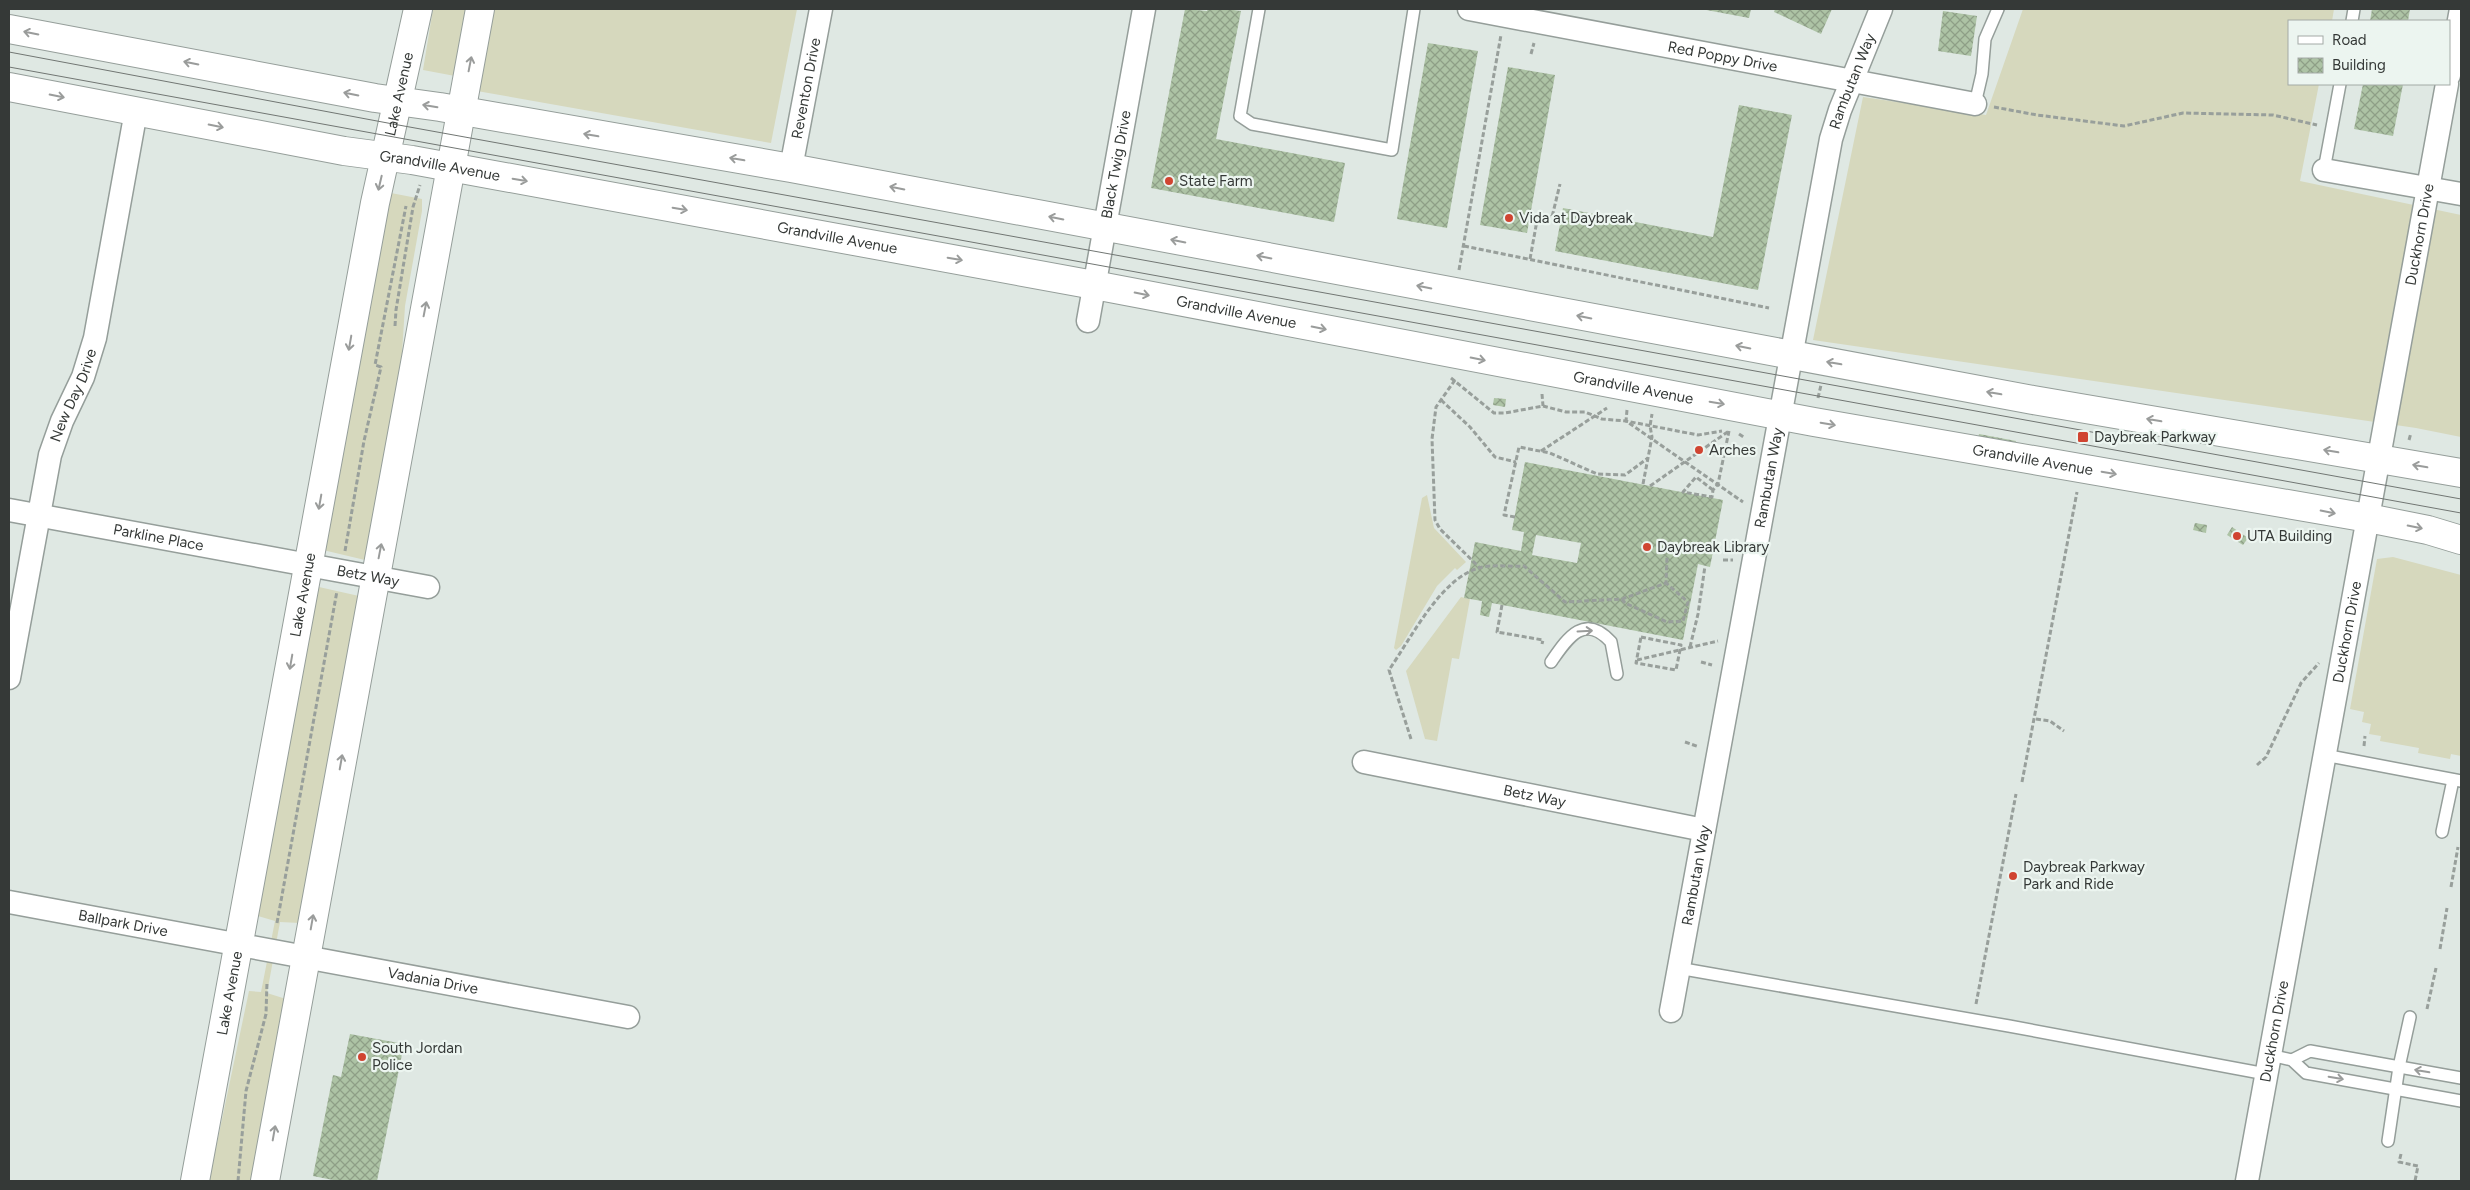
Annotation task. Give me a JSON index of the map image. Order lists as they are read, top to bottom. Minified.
{"streets":{"street":["Red Poppy Drive","Rambutan Way","Reventon Drive","Lake Avenue","Black Twig Drive","Grandville Avenue","Duckhorn Drive","New Day Drive","Parkline Place","Betz Way","Ballpark Drive","Vadania Drive"]},"crossings":[["Red Poppy Drive","Rambutan Way"],["Rambutan Way","Grandville Avenue"],["Rambutan Way","Betz Way"],["Lake Avenue","Grandville Avenue"],["Lake Avenue","Parkline Place"],["Lake Avenue","Betz Way"],["Lake Avenue","Ballpark Drive"],["Lake Avenue","Vadania Drive"],["Black Twig Drive","Grandville Avenue"],["Grandville Avenue","Duckhorn Drive"],["Grandville Avenue","New Day Drive"],["New Day Drive","Parkline Place"],["Parkline Place","Betz Way"],["Ballpark Drive","Vadania Drive"]],"places":{"other":["State Farm","Vida at Daybreak","Arches","UTA Building","Daybreak Library","Daybreak Parkway Park and Ride","South Jordan Police"],"transit":["Daybreak Parkway"]},"legend":["Road","Building"]}
